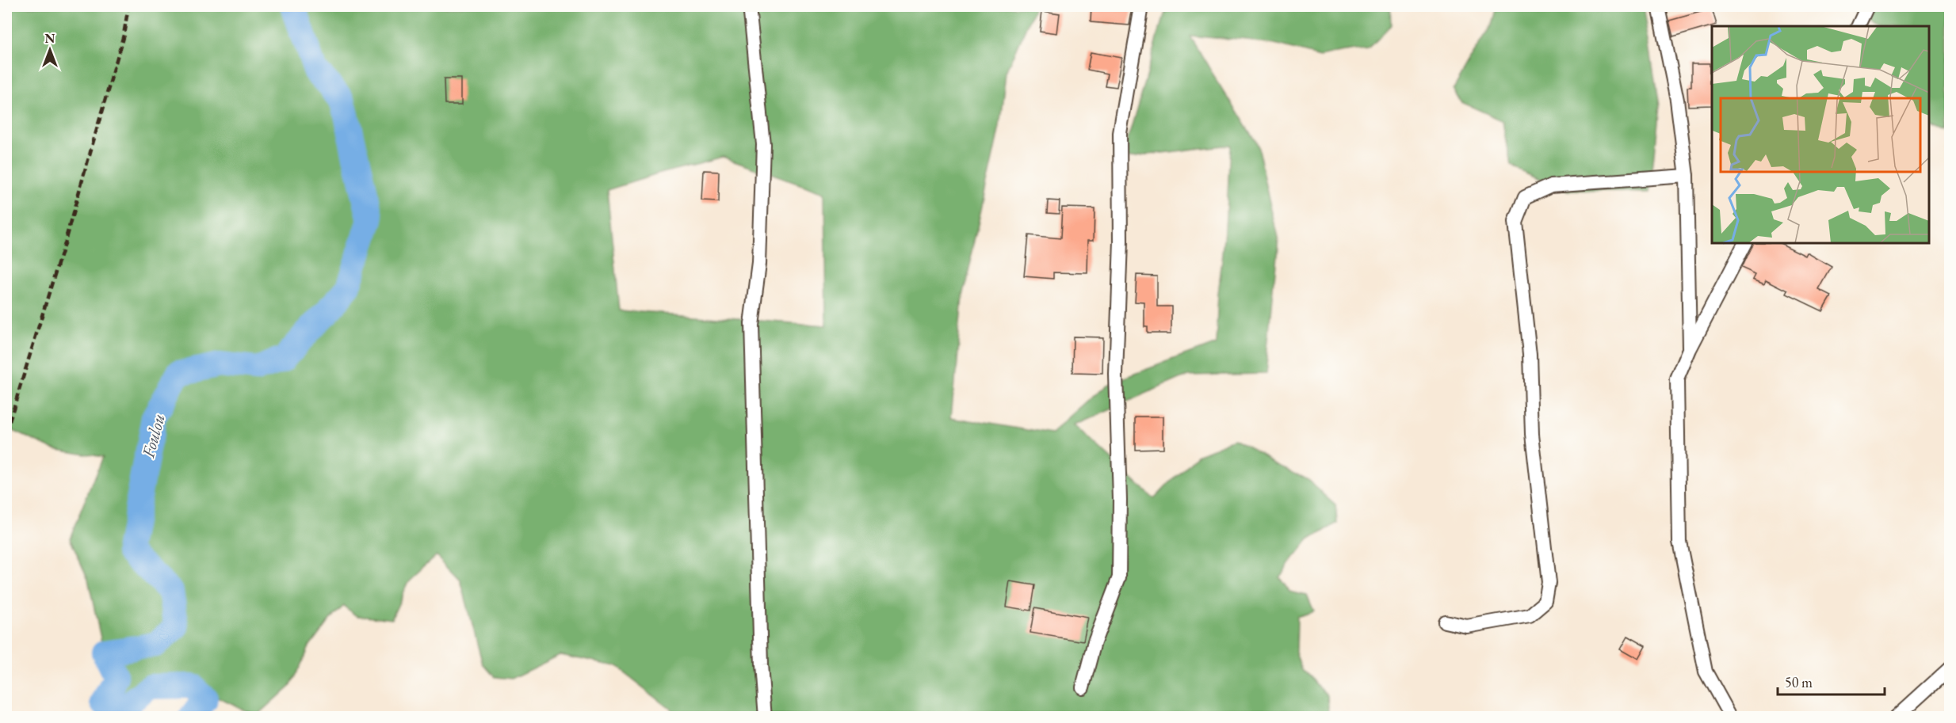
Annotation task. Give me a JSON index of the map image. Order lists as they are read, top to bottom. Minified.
{"water":["Foulou"],"scale_bar":"50 m","north":"top"}
